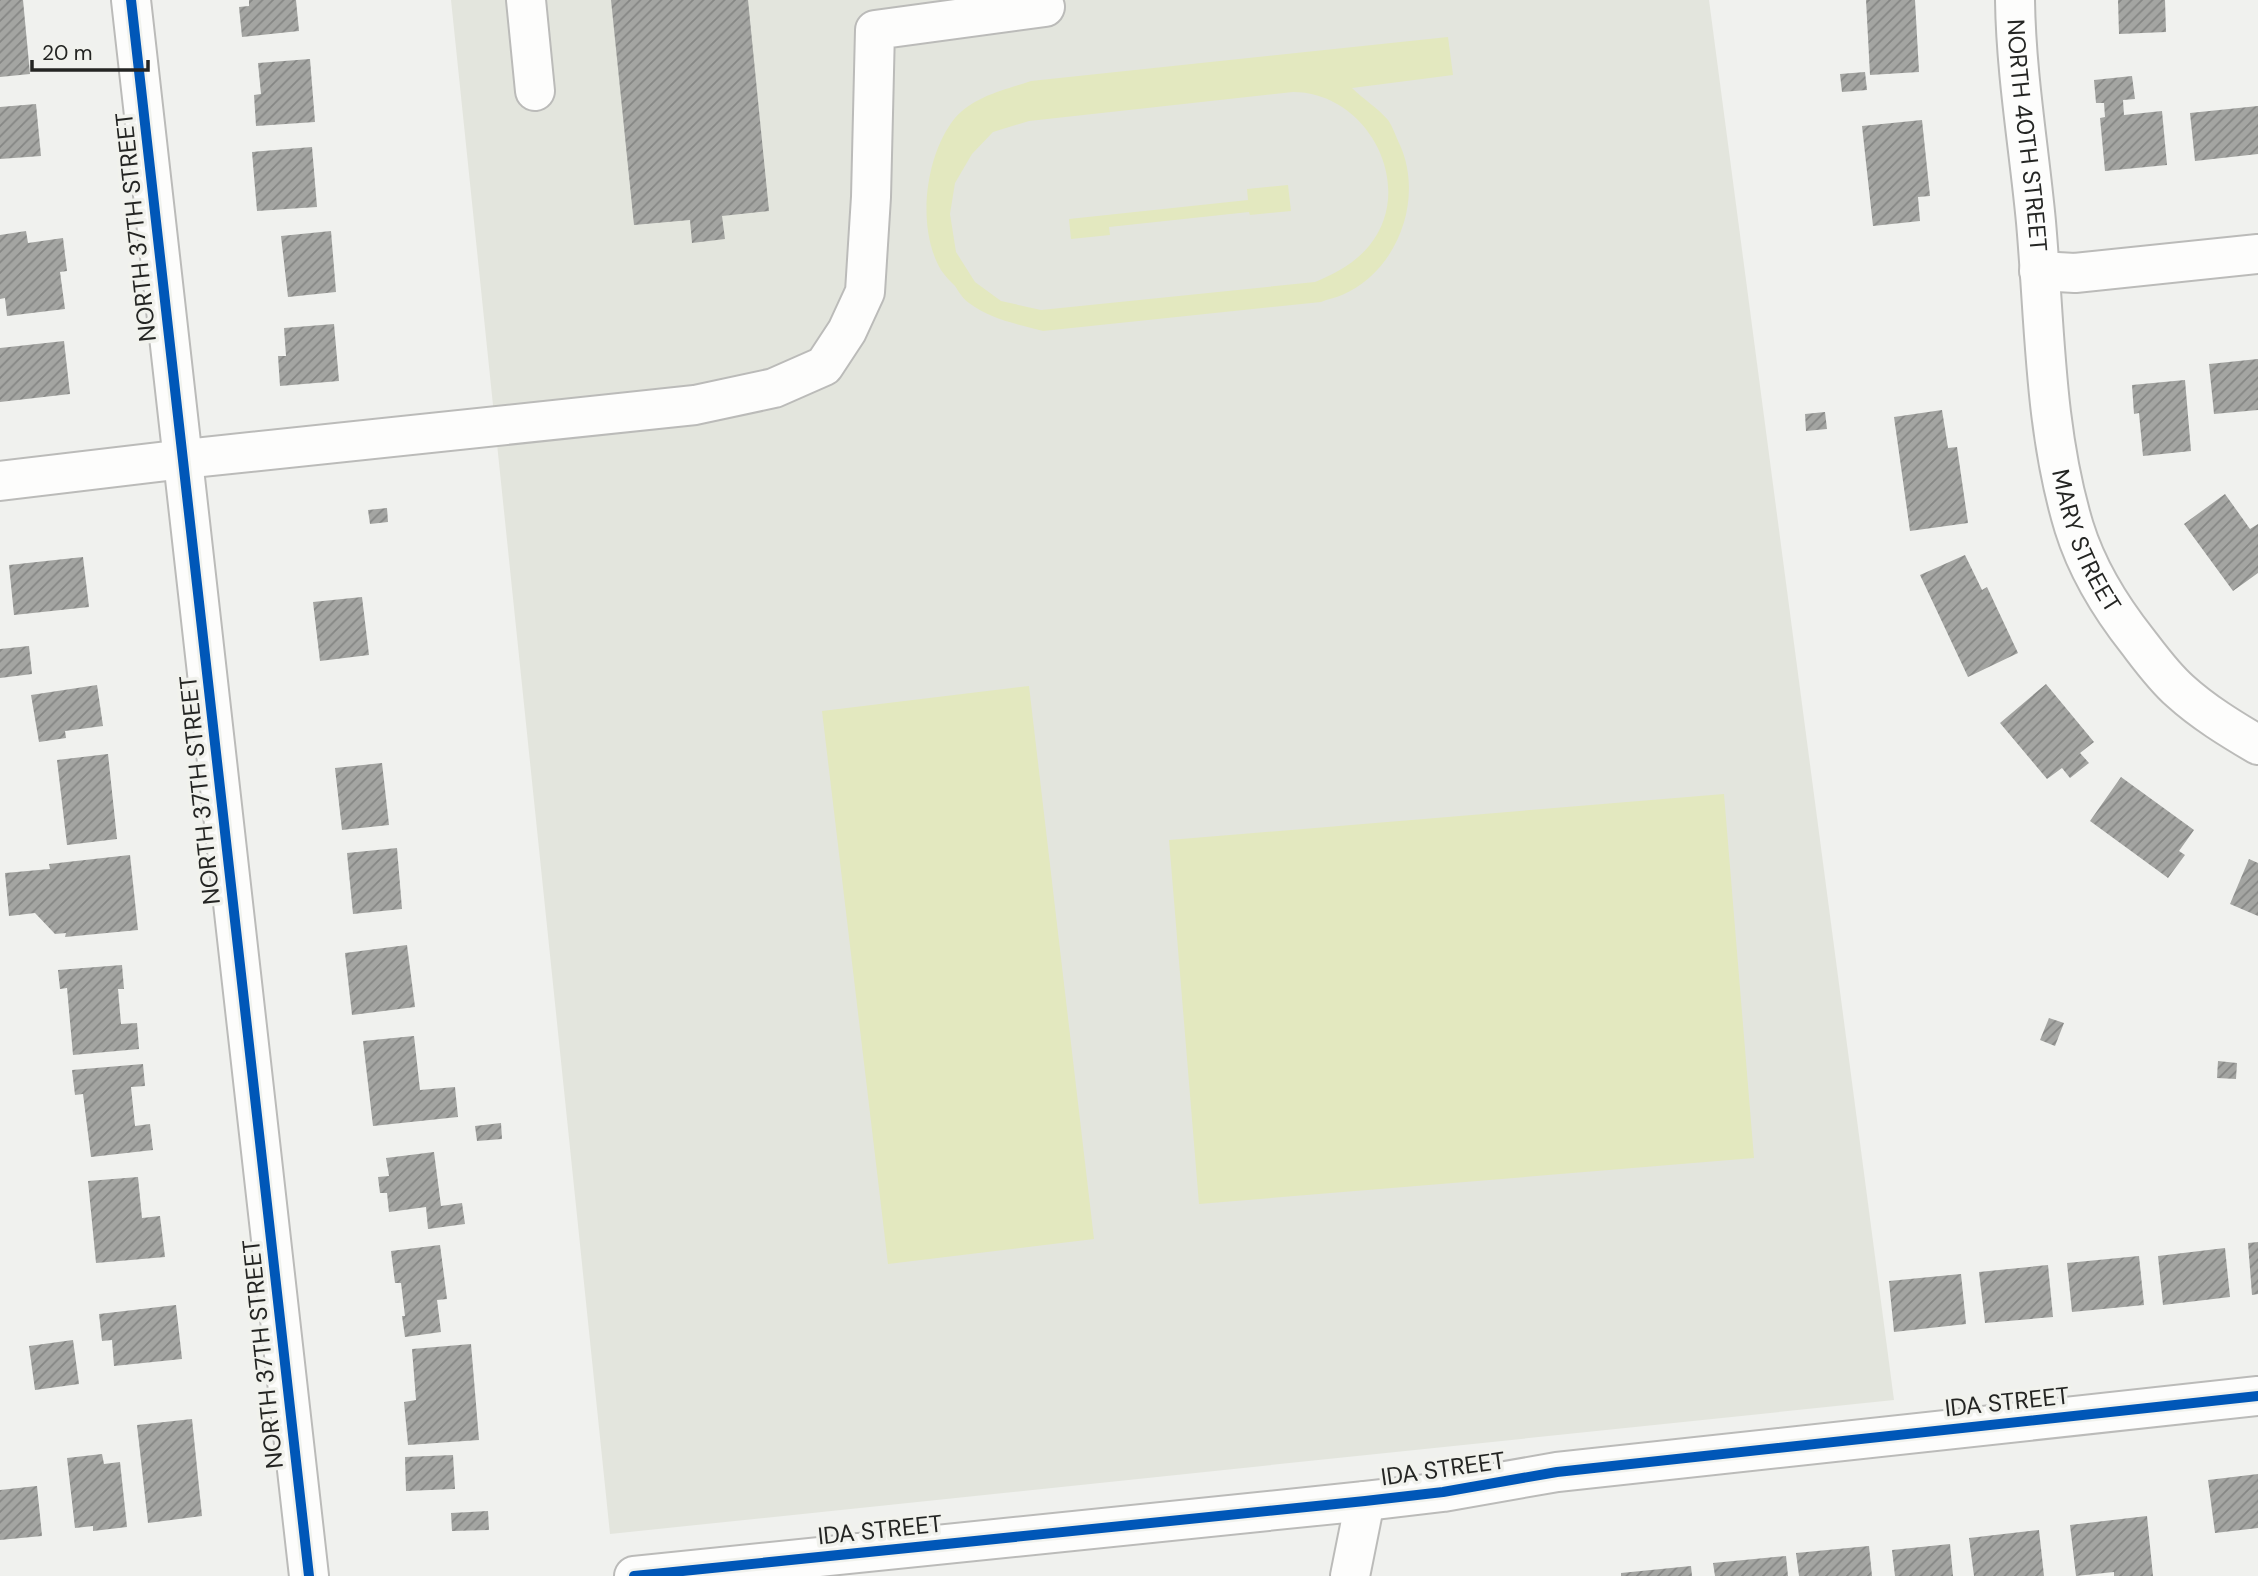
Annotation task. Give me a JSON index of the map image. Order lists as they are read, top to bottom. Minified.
{"streets":{"street":["NORTH 40TH STREET","NORTH 37TH STREET","MARY STREET","IDA STREET"]},"crossings":[["NORTH 40TH STREET","MARY STREET"]],"scale_bar":"20 m"}
